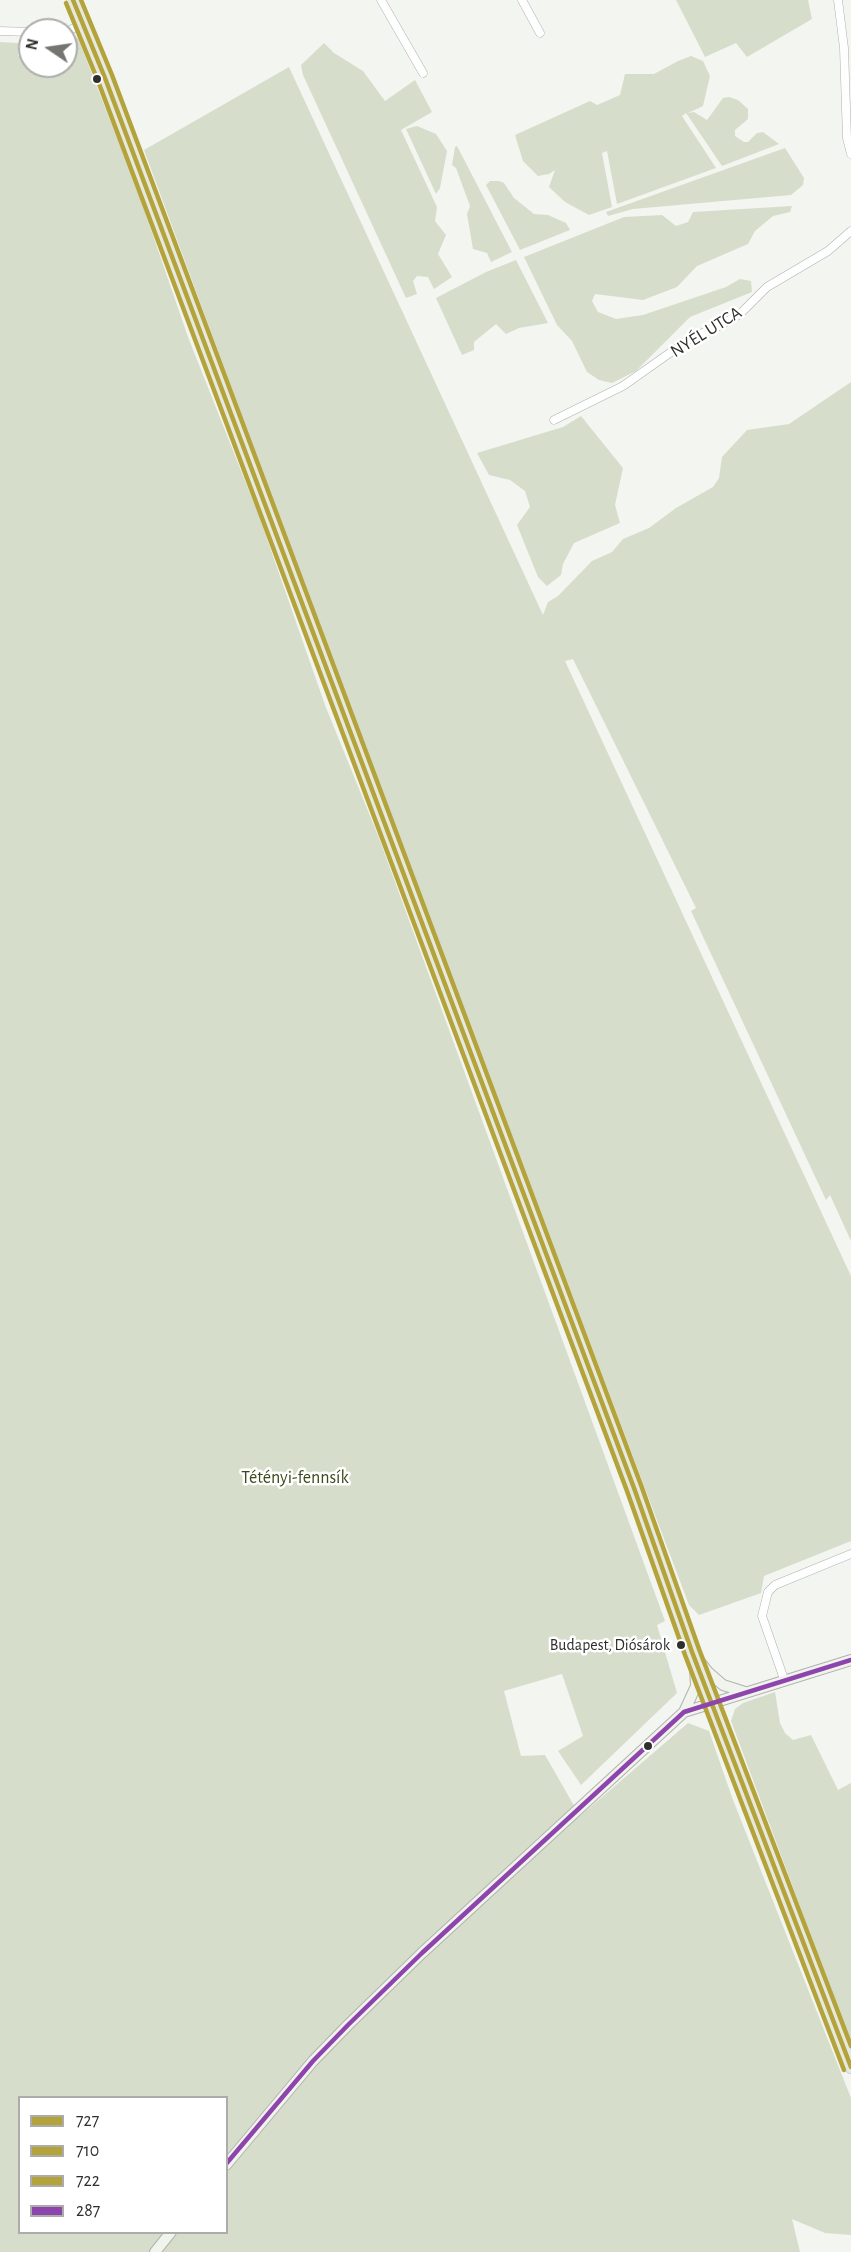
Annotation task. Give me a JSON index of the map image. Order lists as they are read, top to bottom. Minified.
{"streets":{"street":["NYÉL UTCA"]},"parks":["Tétényi-fennsík"],"places":["Budapest, Diósárok"],"lines":["transit line 727","transit line 722","transit line 710","transit line 287"],"legend":["727","710","722","287"],"north":"left"}
